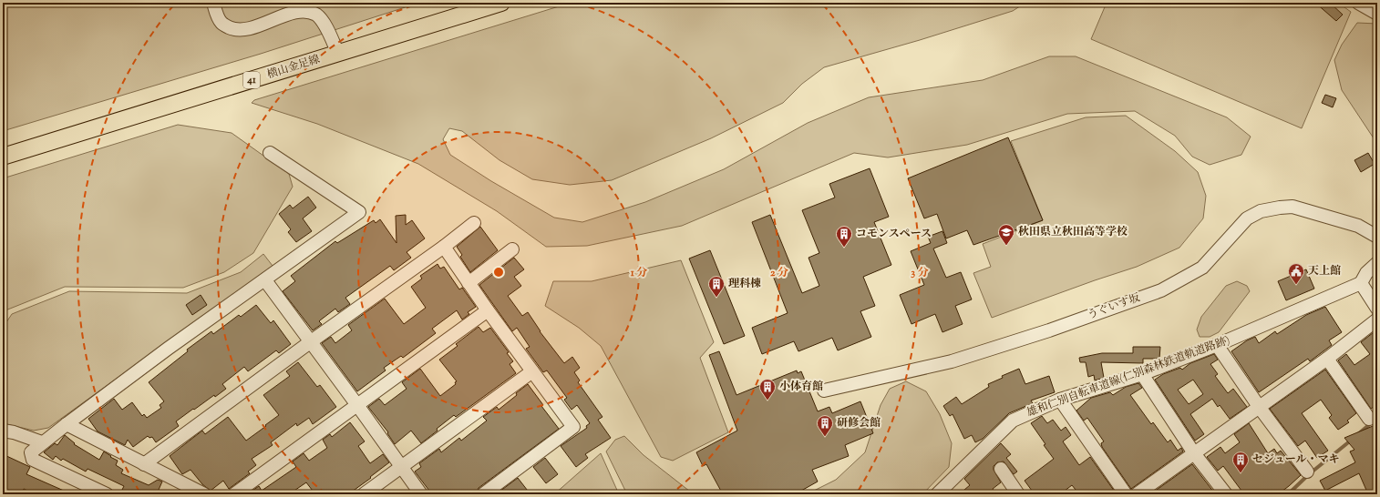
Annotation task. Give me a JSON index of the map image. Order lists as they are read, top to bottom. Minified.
{"streets":{"main road":["横山金足線","41"],"street":["うぐいす坂","雄和仁別自転車道線(仁別森林鉄道軌道路跡)"]},"places":{"school or university":["秋田県立秋田高等学校"],"building":["コモンスペース","理科棟","小体育館","研修会館","セジュール・マキ"],"public building":["天上館"]},"rings":["1 分","2 分","3 分"]}
